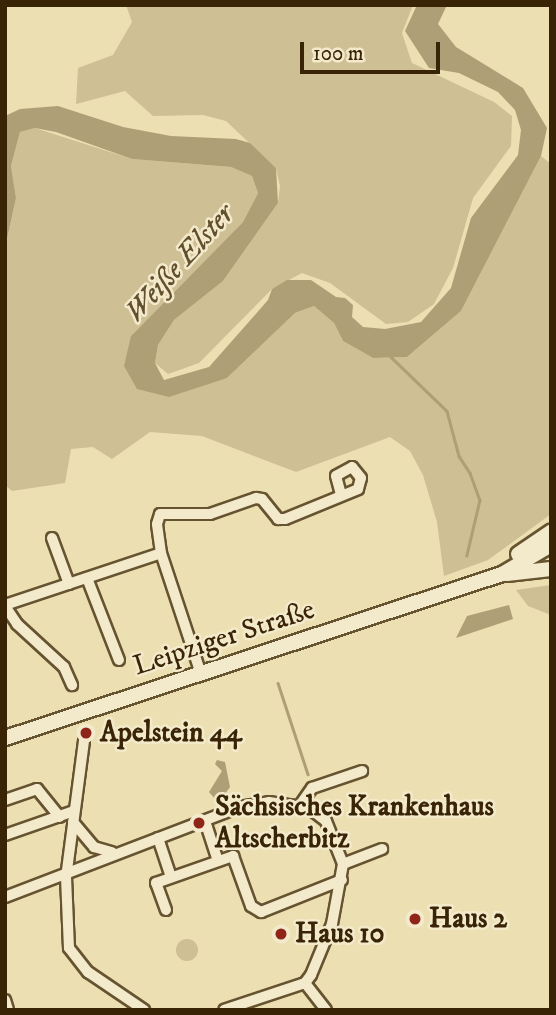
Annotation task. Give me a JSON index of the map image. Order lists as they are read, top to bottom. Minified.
{"streets":{"street":["Leipziger Straße"]},"water":["Weiße Elster"],"places":["Apelstein 44","Sächsisches Krankenhaus Altscherbitz","Haus 2","Haus 10"],"scale_bar":"100 m"}
